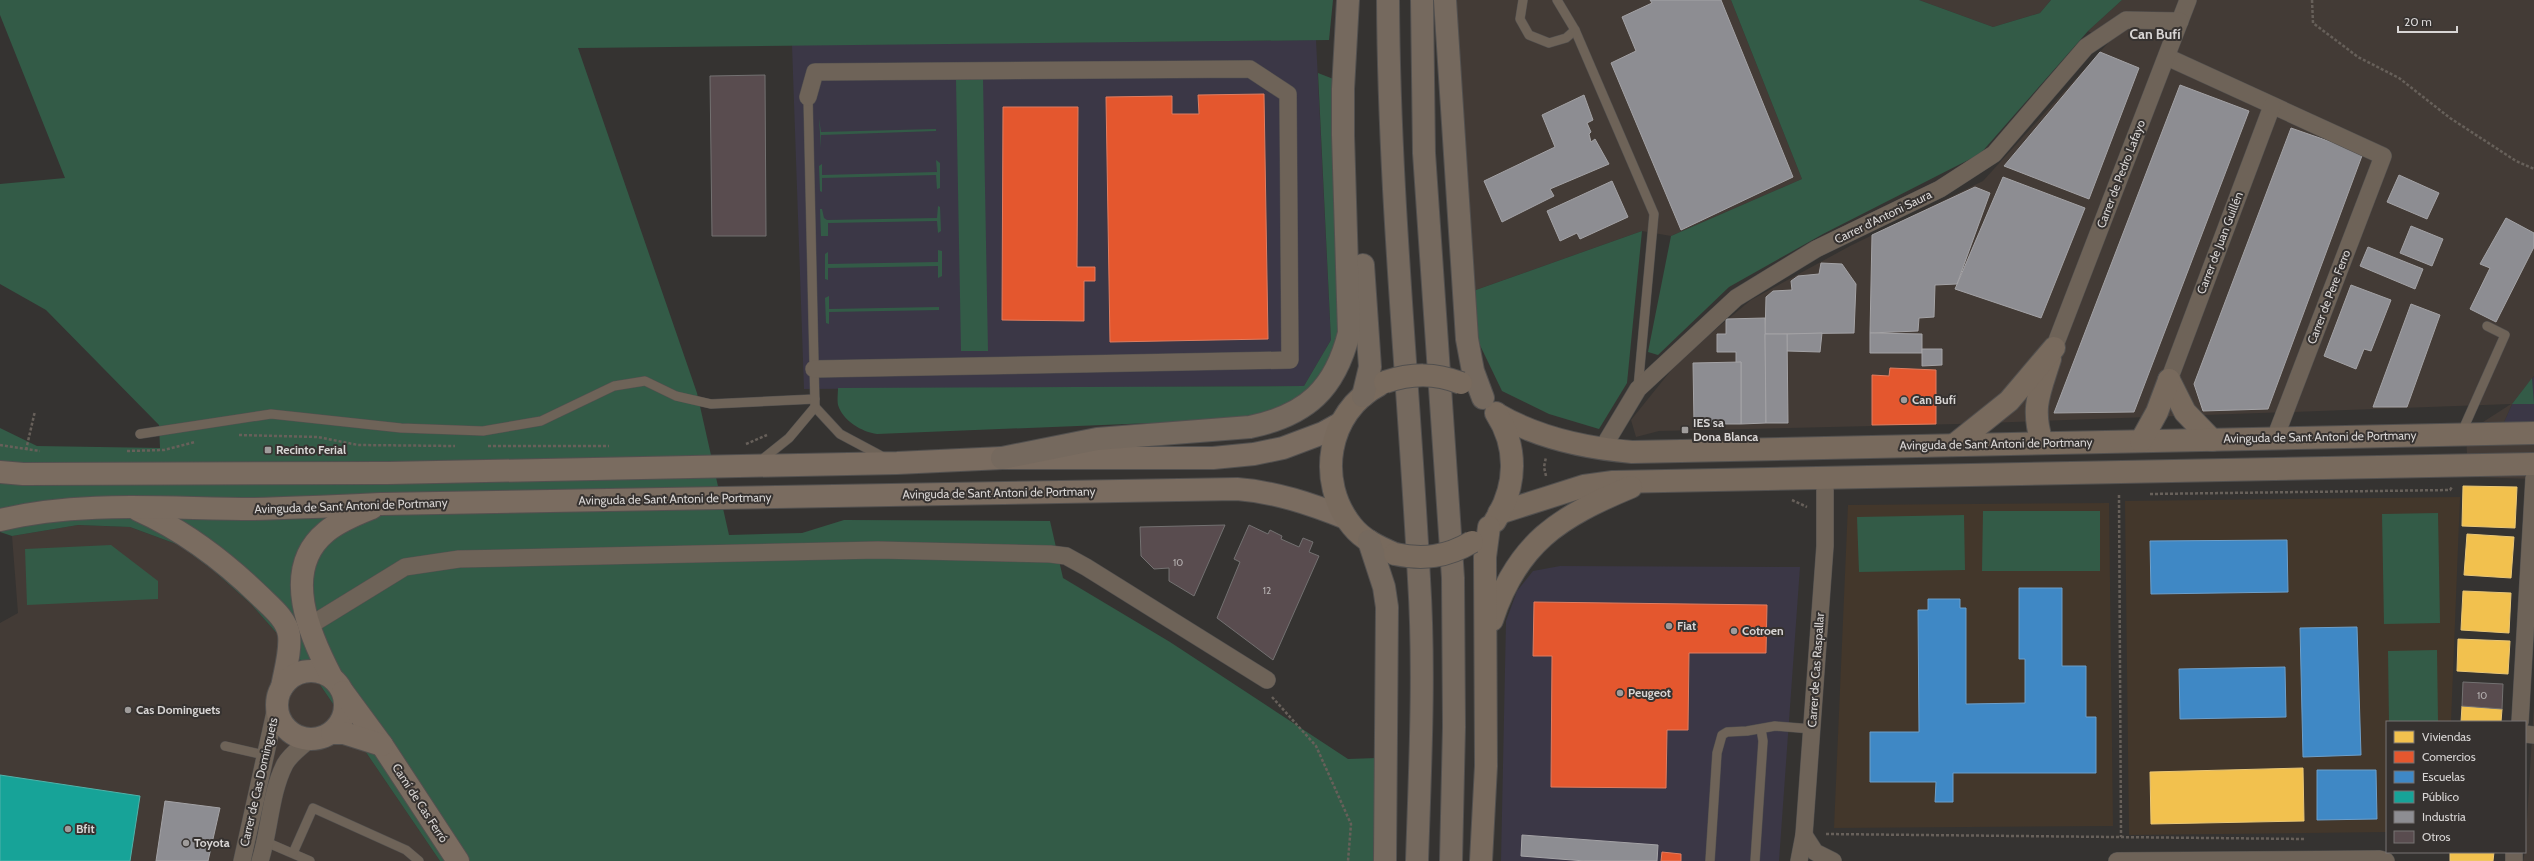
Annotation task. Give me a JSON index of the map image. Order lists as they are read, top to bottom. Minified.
{"streets":{"main road":["Avinguda de Sant Antoni de Portmany","Camí de Cas Ferró"],"street":["Carrer de Pedro Lafayo","Carrer d'Antoni Saura","Carrer de Juan Guillén","Carrer de Pere Ferro","Carrer de Cas Raspallar","Carrer de Cas Dominguets"]},"crossings":[["Carrer de Pedro Lafayo","Carrer d'Antoni Saura"],["Carrer d'Antoni Saura","Avinguda de Sant Antoni de Portmany"],["Carrer de Juan Guillén","Carrer de Pere Ferro"],["Carrer de Pere Ferro","Avinguda de Sant Antoni de Portmany"],["Carrer de Cas Dominguets","Camí de Cas Ferró"]],"districts":["Can Bufí"],"places":{"other":["Can Bufí","Fiat","Cotroen","Peugeot","Cas Dominguets","Bfit","Toyota"],"transit":["IES sa Dona Blanca","Recinto Ferial"]},"house_numbers":["10","12","10"],"legend":["Viviendas","Comercios","Escuelas","Público","Industria","Otros"],"scale_bar":"20 m"}
